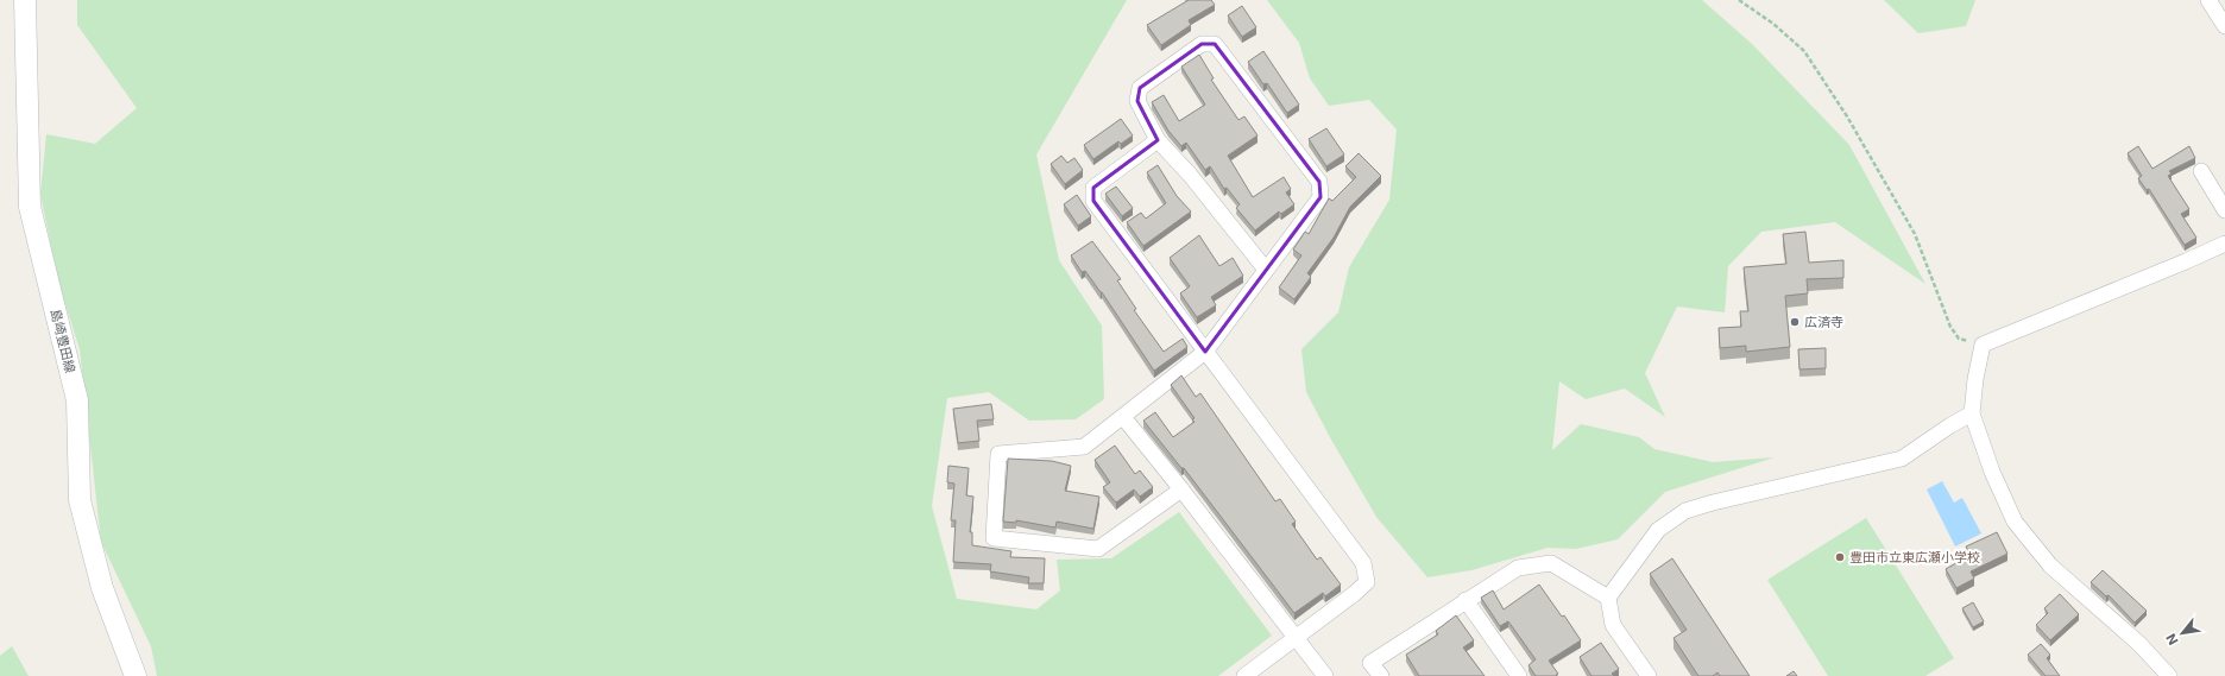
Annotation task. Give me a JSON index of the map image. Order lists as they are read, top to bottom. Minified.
{"streets":{"main road":["島崎豊田線"]},"places":["広済寺","豊田市立東広瀬小学校"],"north":"bottom left"}
